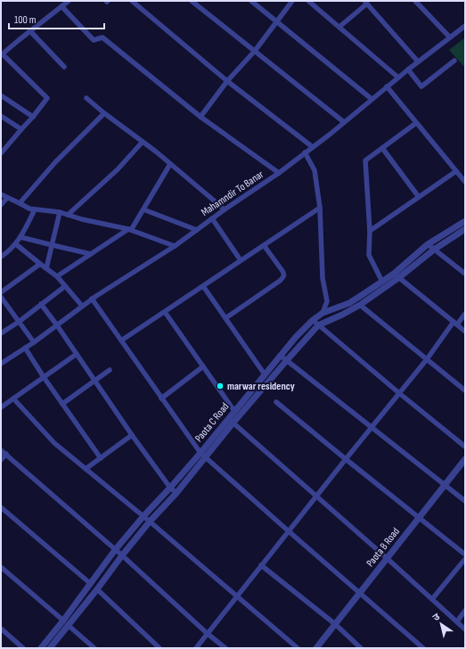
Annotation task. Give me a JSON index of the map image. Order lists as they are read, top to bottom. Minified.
{"streets":{"street":["Mahamndir To Banar","Paota C Road","Paota B Road"]},"places":["marwar residency"],"scale_bar":"100 m","north":"top left"}
